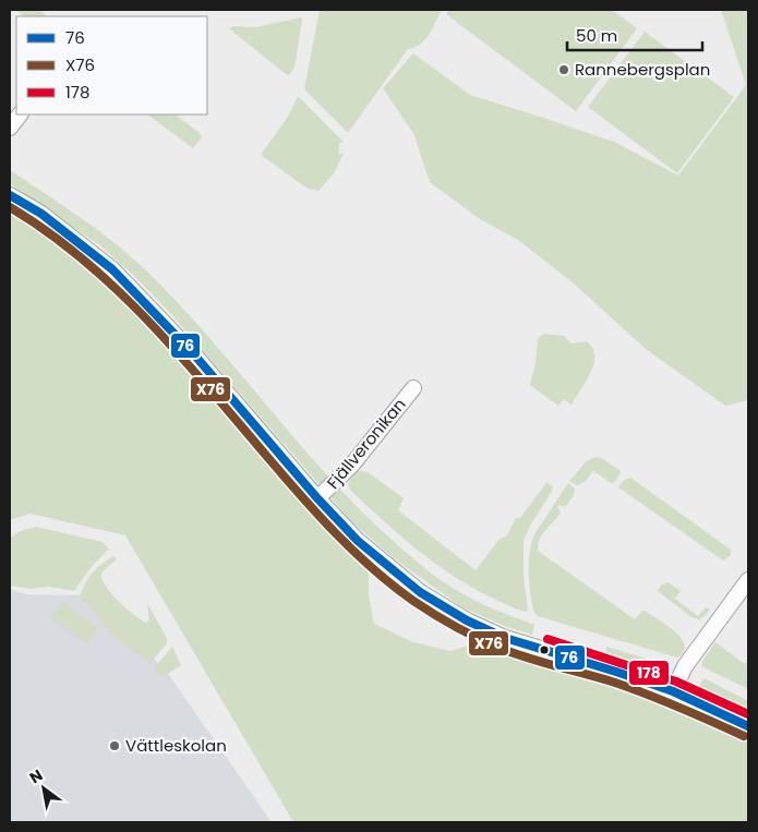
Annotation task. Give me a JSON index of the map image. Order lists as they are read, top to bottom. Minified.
{"streets":{"street":["Fjällveronikan"]},"places":["Rannebergsplan","Vättleskolan"],"lines":["transit line 76","transit line X76","transit line 178"],"legend":["76","X76","178"],"scale_bar":"50 m","north":"top left"}
